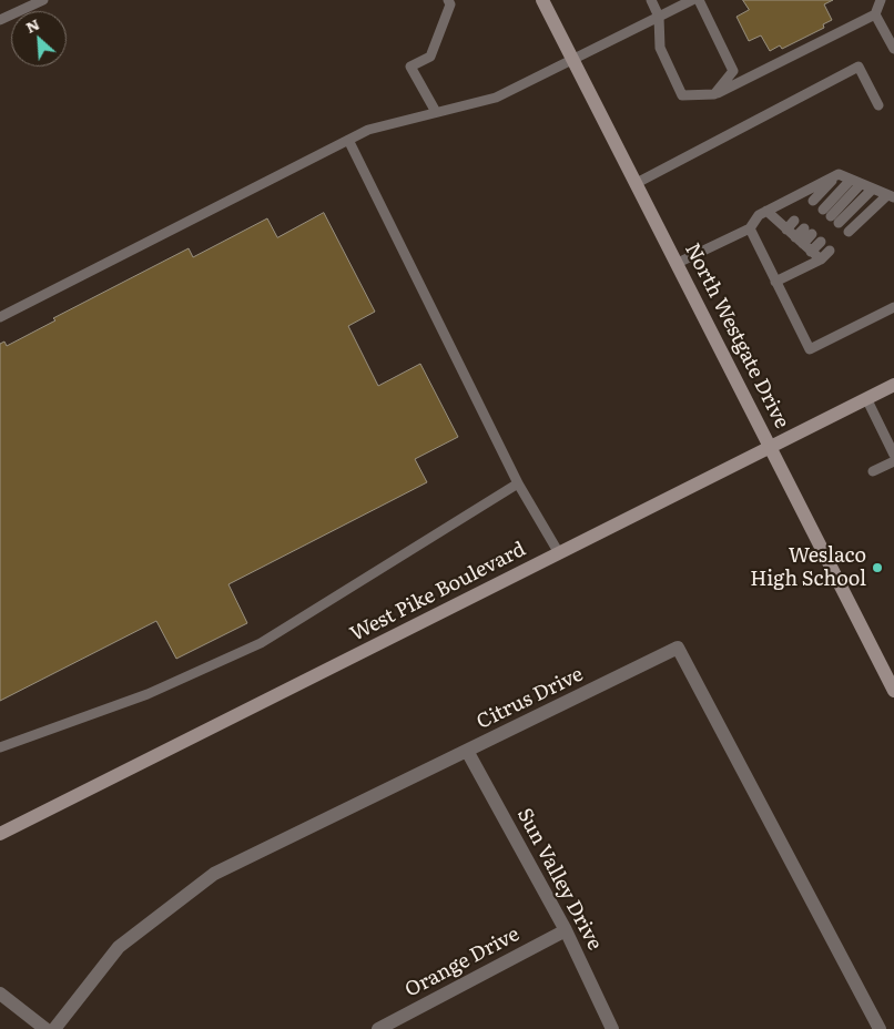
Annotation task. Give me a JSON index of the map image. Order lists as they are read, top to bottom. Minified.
{"streets":{"street":["North Westgate Drive","West Pike Boulevard","Citrus Drive","Sun Valley Drive","Orange Drive"]},"crossings":[["North Westgate Drive","West Pike Boulevard"],["Citrus Drive","Sun Valley Drive"],["Sun Valley Drive","Orange Drive"]],"places":["Weslaco High School"],"north":"top left"}
